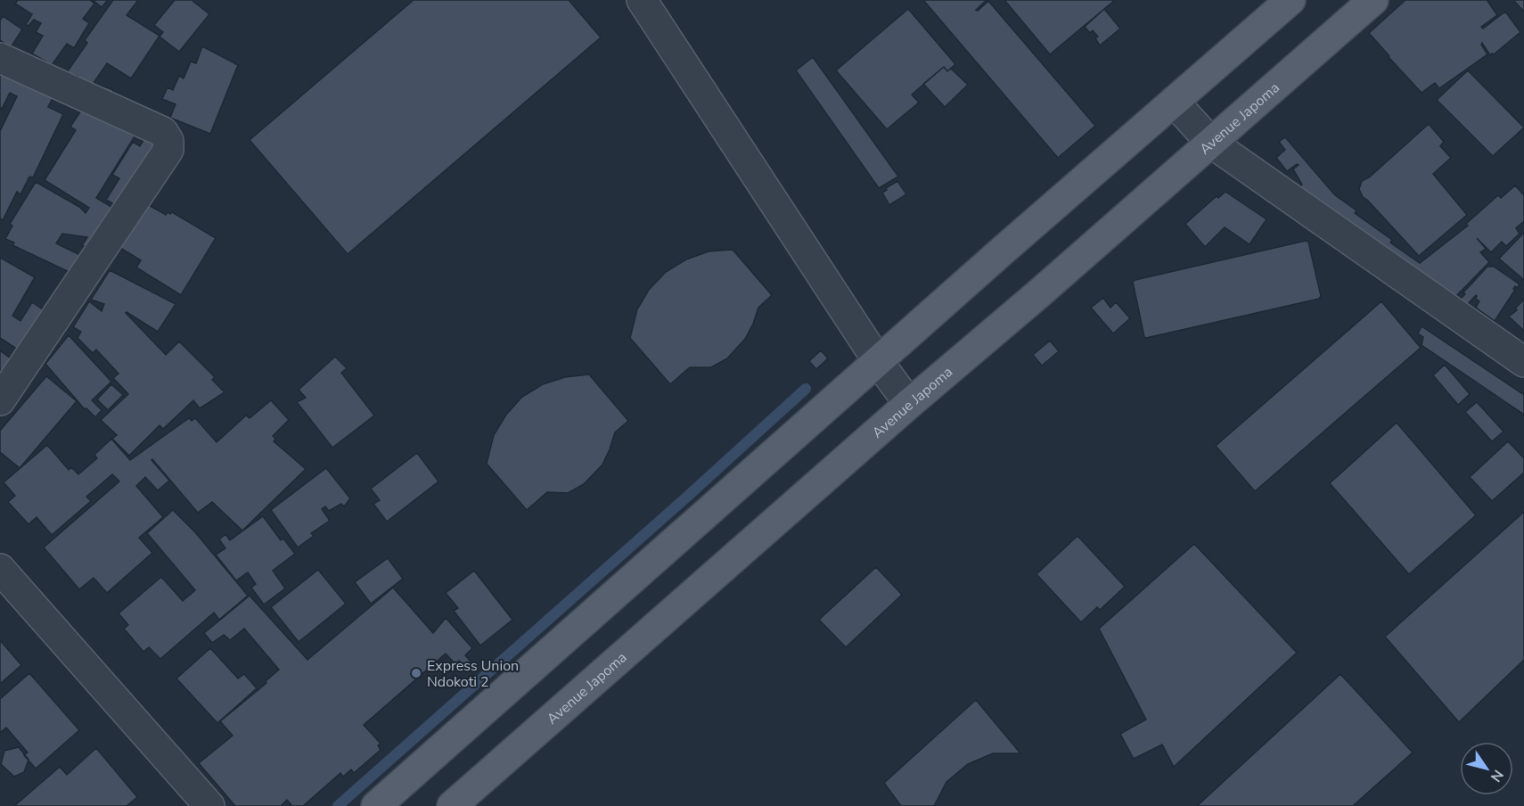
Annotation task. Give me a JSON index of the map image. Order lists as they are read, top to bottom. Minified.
{"streets":{"main road":["Avenue Japoma"]},"places":["Express Union Ndokoti 2"],"north":"bottom right"}
